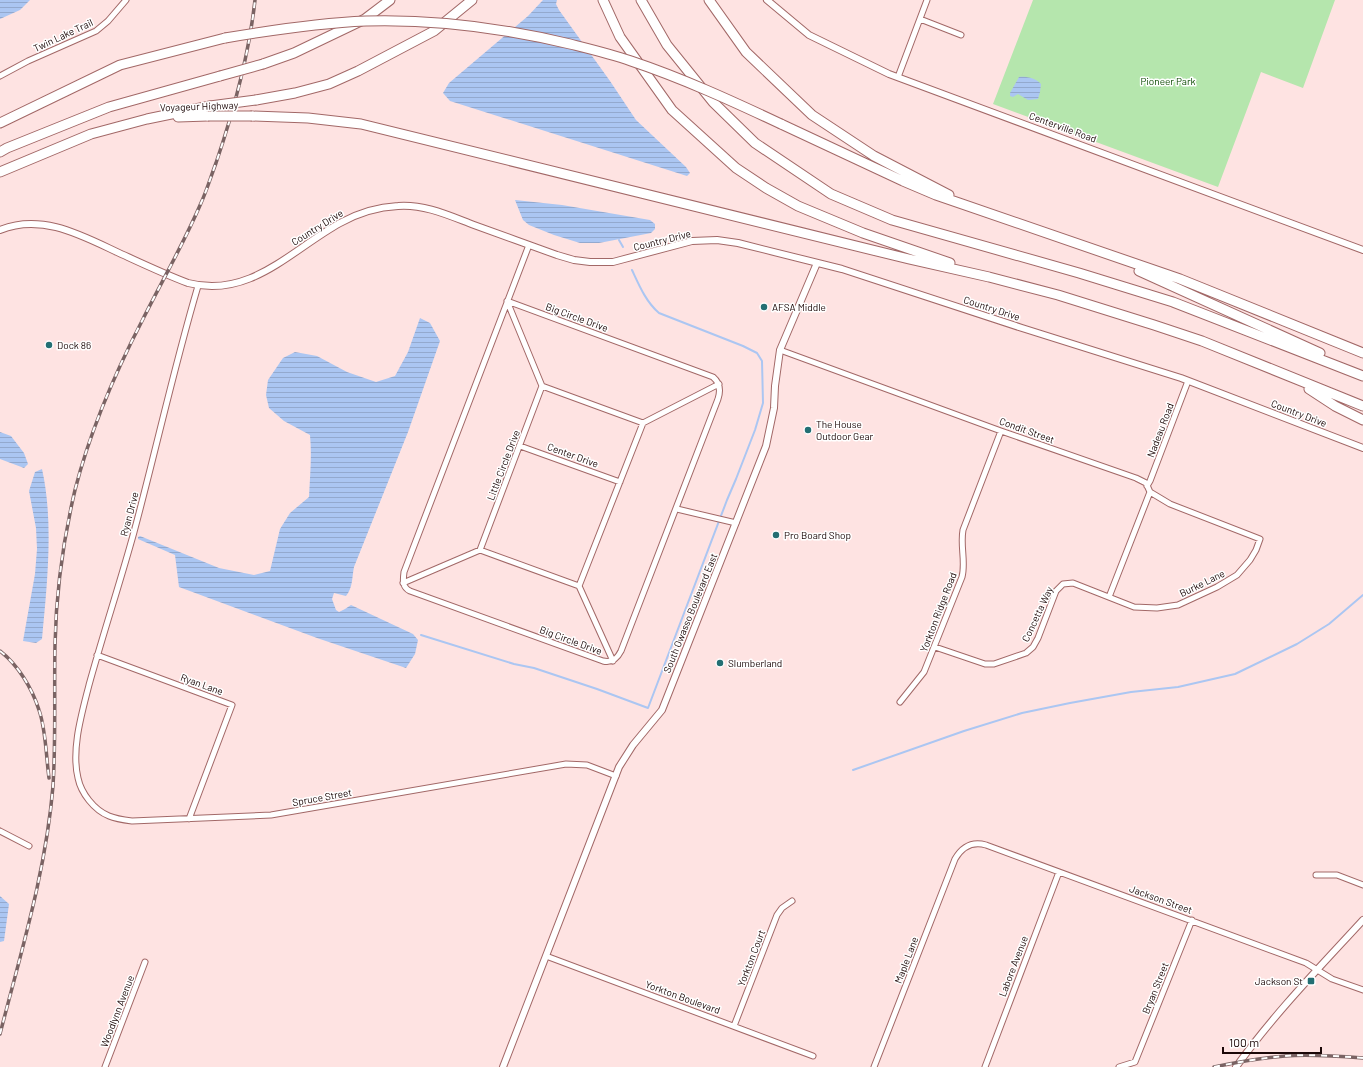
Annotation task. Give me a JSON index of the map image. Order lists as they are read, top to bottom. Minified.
{"streets":{"highway":["Voyageur Highway"],"street":["Twin Lake Trail","Centerville Road","Country Drive","Big Circle Drive","Condit Street","Nadeau Road","Center Drive","Little Circle Drive","Ryan Drive","Burke Lane","Yorkton Ridge Road","South Owasso Boulevard East","Concetta Way","Ryan Lane","Spruce Street","Jackson Street","Yorkton Court","Maple Lane","Labore Avenue","Bryan Street","Yorkton Boulevard","Woodlynn Avenue"]},"crossings":[["Country Drive","Nadeau Road"],["Country Drive","Ryan Drive"],["Country Drive","South Owasso Boulevard East"],["Condit Street","Nadeau Road"],["Condit Street","Yorkton Ridge Road"],["Condit Street","South Owasso Boulevard East"],["Center Drive","Little Circle Drive"],["Ryan Drive","Ryan Lane"],["Ryan Drive","Spruce Street"],["Burke Lane","Concetta Way"],["Yorkton Ridge Road","Concetta Way"],["South Owasso Boulevard East","Spruce Street"],["South Owasso Boulevard East","Yorkton Boulevard"],["Ryan Lane","Spruce Street"],["Jackson Street","Maple Lane"],["Jackson Street","Labore Avenue"],["Jackson Street","Bryan Street"],["Yorkton Court","Yorkton Boulevard"]],"parks":["Pioneer Park"],"places":{"other":["AFSA Middle","Dock 86","The House Outdoor Gear","Pro Board Shop","Slumberland"],"transit":["Jackson St"]},"scale_bar":"100 m"}
